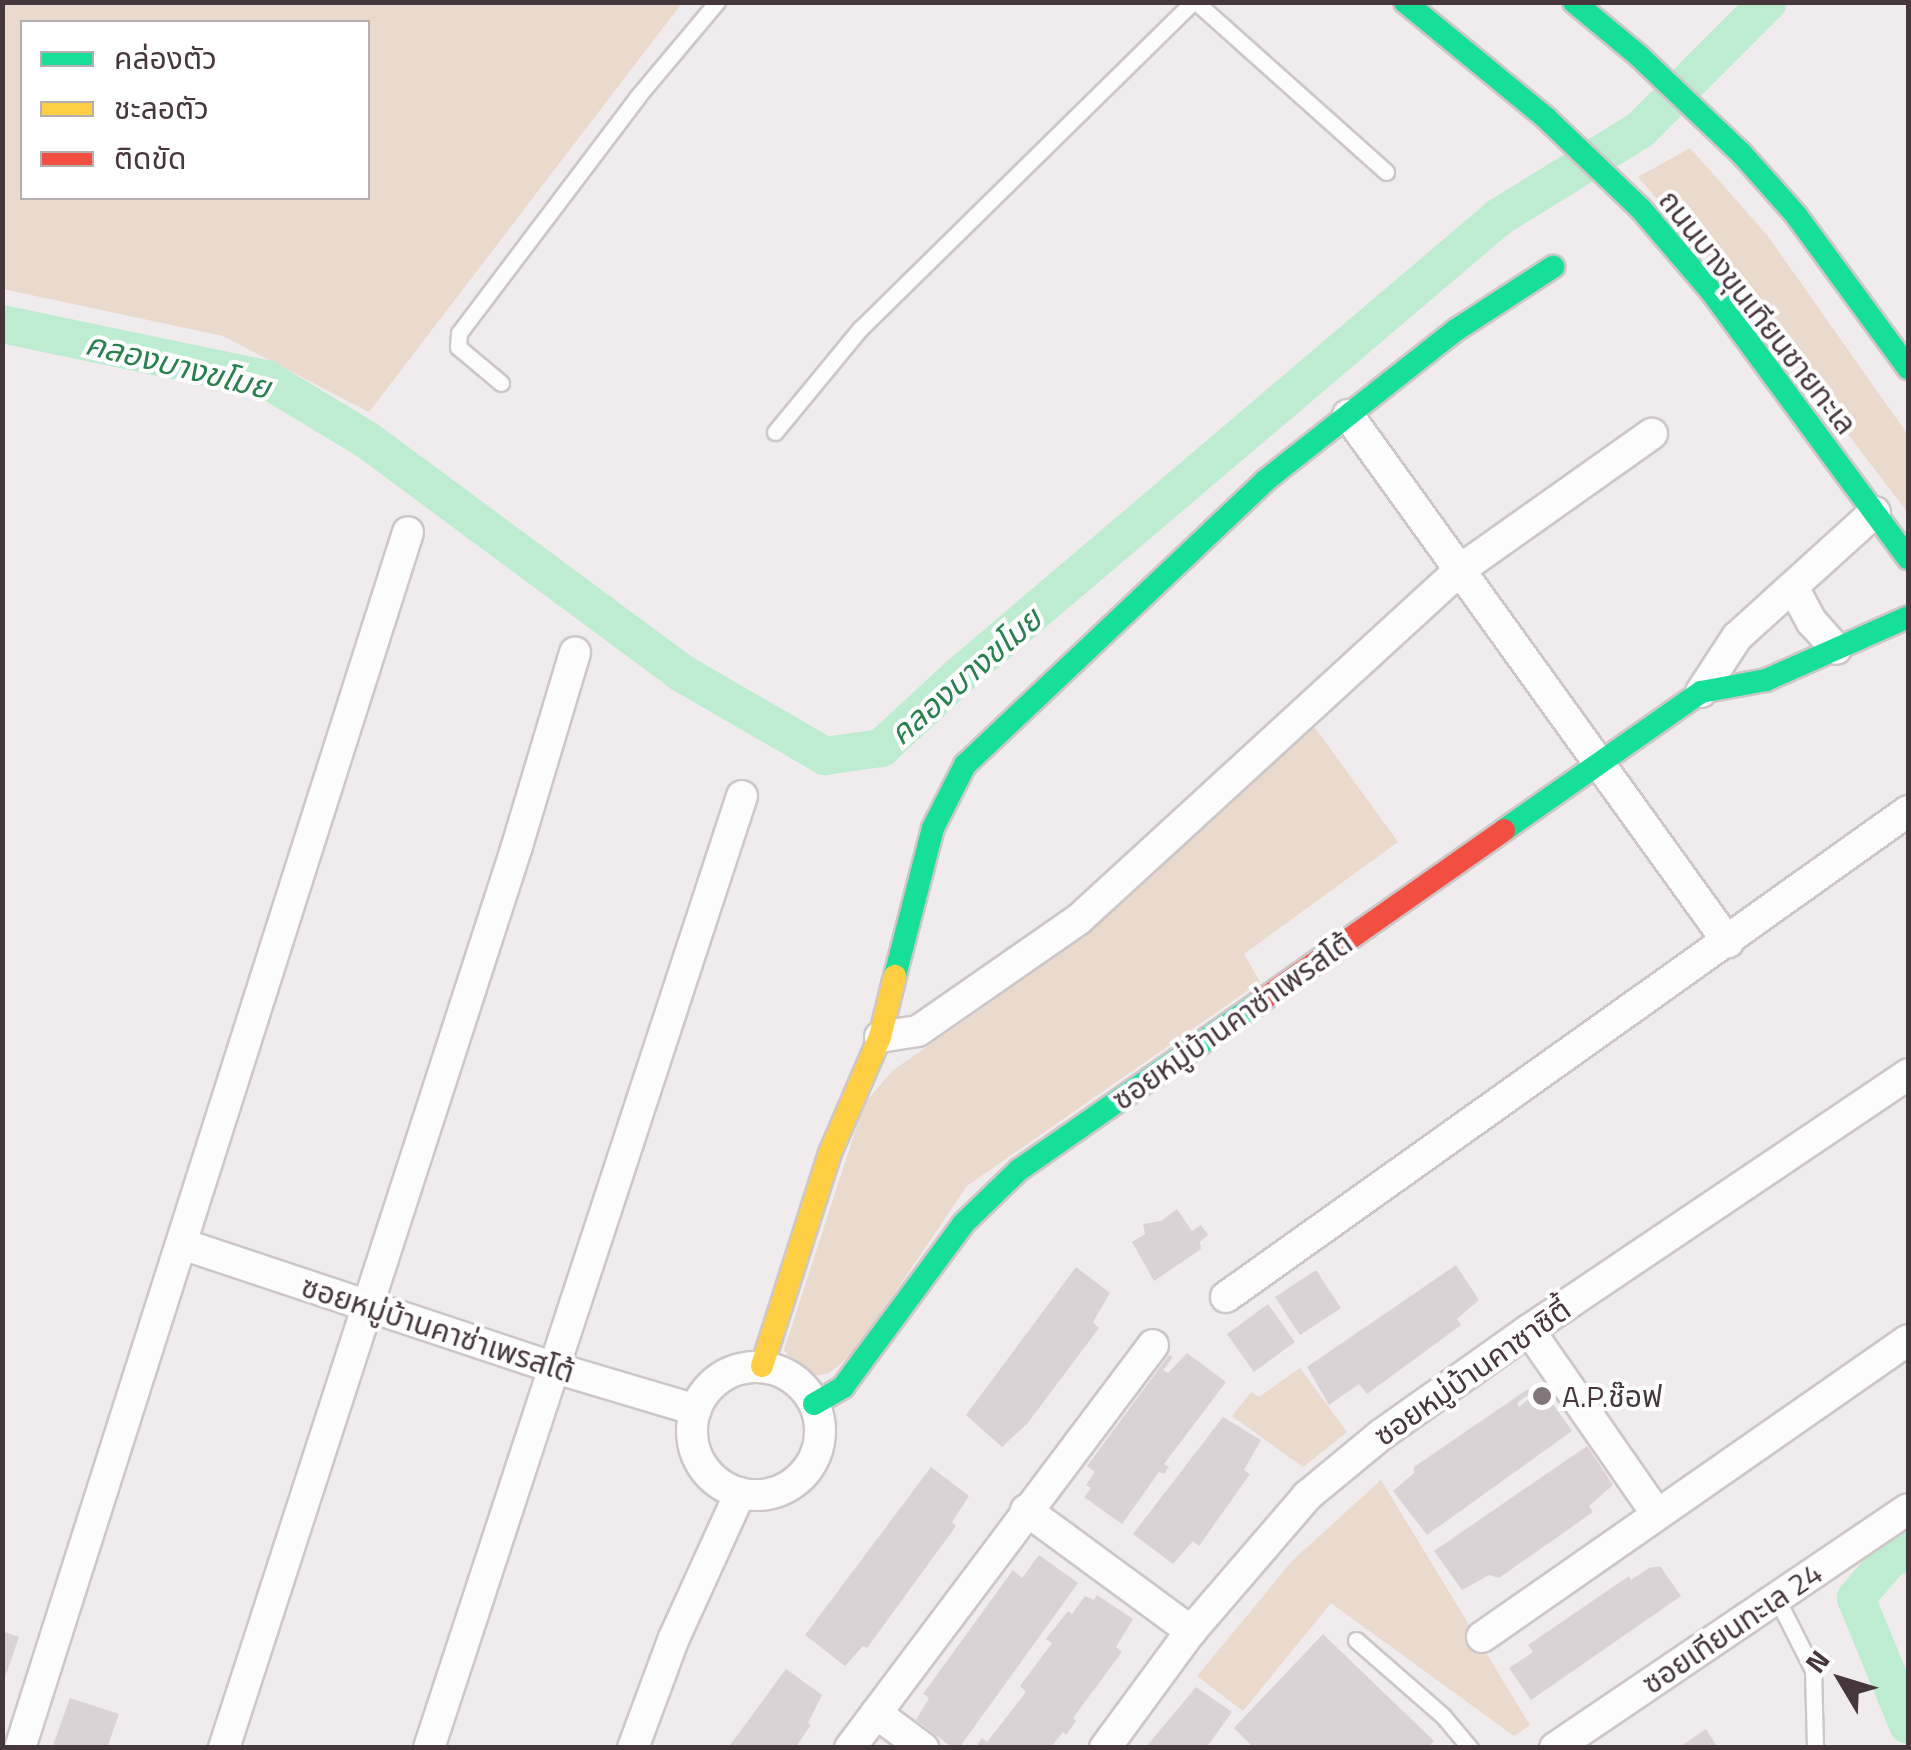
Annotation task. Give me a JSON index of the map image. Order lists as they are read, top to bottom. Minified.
{"streets":{"street":["ถนนบางขุนเทียนชายทะเล","ซอยหมู่บ้านคาซ่าเพรสโต้","ซอยหมู่บ้านคาซาซิตี้","ซอยเทียนทะเล 24"]},"crossings":[["ถนนบางขุนเทียนชายทะเล","ซอยหมู่บ้านคาซ่าเพรสโต้"]],"water":["คลองบางขโมย"],"places":["A.P.ช๊อฟ"],"legend":["คล่องตัว","ชะลอตัว","ติดขัด"],"north":"top left"}
